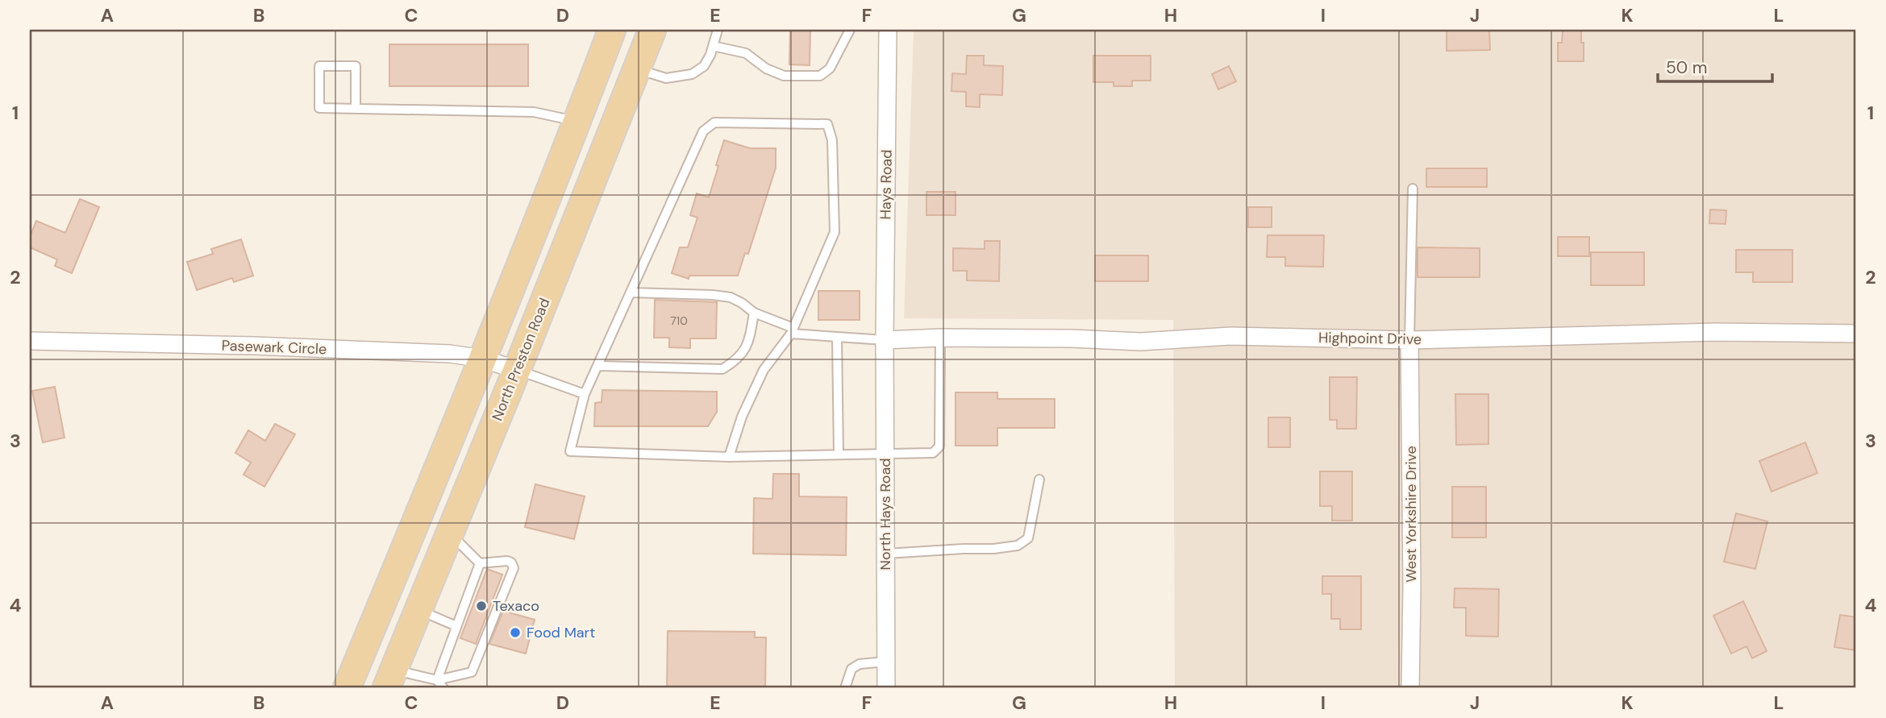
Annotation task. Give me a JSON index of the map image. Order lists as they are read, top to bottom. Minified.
{"streets":{"main road":["North Preston Road"],"street":["Hays Road","Highpoint Drive","Pasewark Circle","North Hays Road","West Yorkshire Drive"]},"crossings":[["Hays Road","Highpoint Drive"],["Hays Road","North Hays Road"],["Highpoint Drive","North Hays Road"],["Highpoint Drive","West Yorkshire Drive"],["Pasewark Circle","North Preston Road"]],"places":["Texaco","Food Mart"],"house_numbers":["710"],"scale_bar":"50 m","grid":{"columns":["A","B","C","D","E","F","G","H","I","J","K","L"],"rows":["1","2","3","4"]}}
